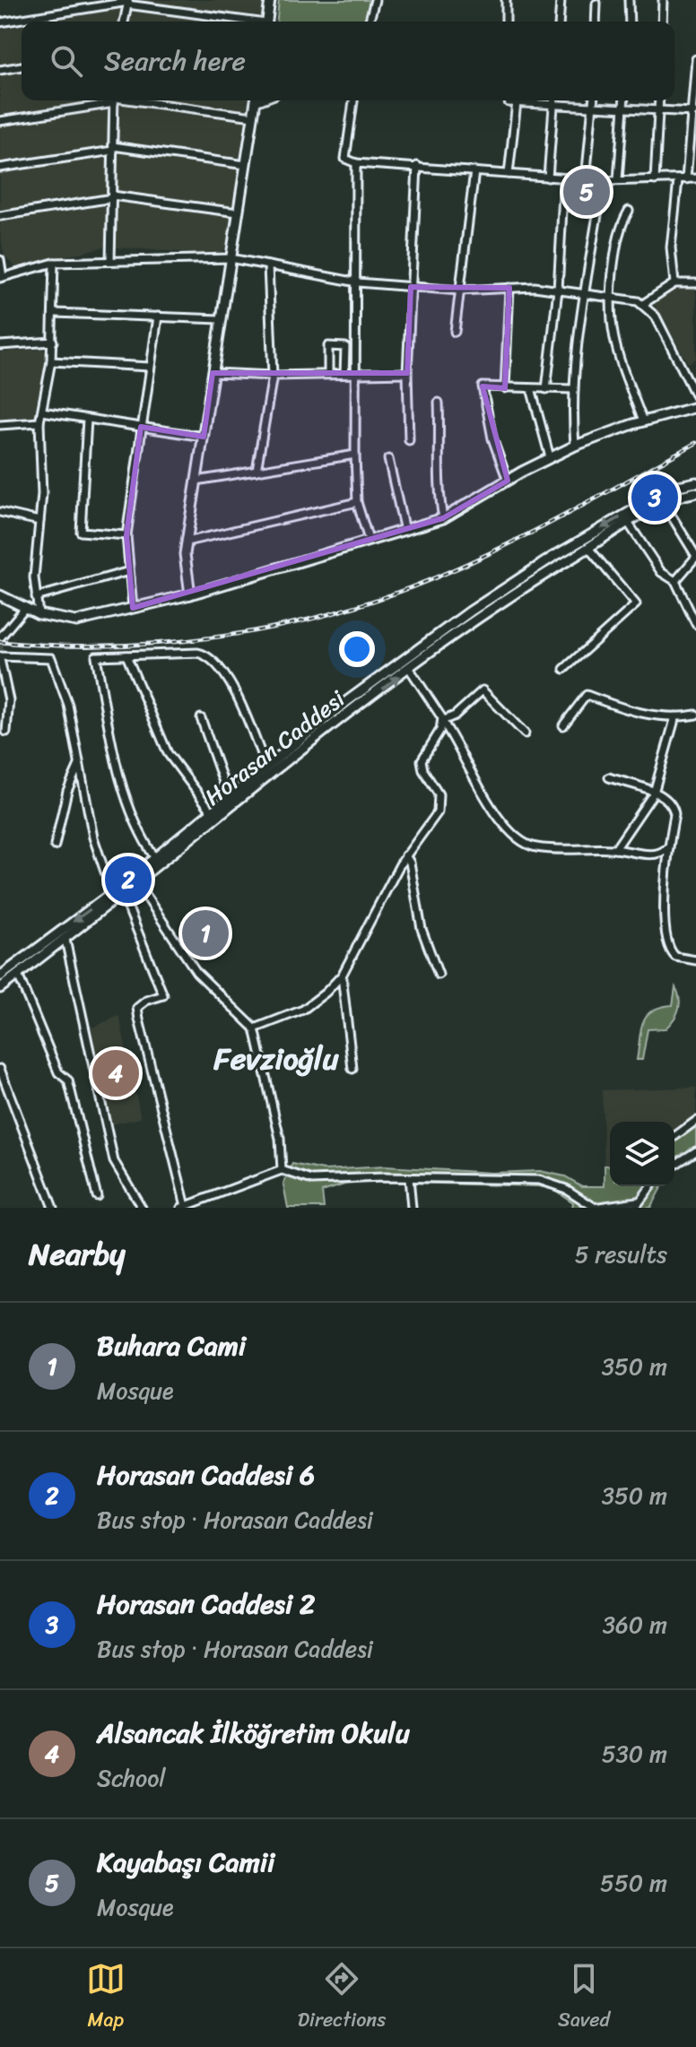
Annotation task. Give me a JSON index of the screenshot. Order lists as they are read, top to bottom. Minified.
{"streets":{"street":["Horasan Caddesi"]},"districts":["Fevzioğlu"],"page":{"search":"Search here","pins":["5","3","2","1","4"],"heading":["Nearby","5 results"],"list":[{"mark":"1","name":"Buhara Cami","note":"Mosque","value":"350 m"},{"mark":"2","name":"Horasan Caddesi 6","note":"Bus stop · Horasan Caddesi","value":"350 m"},{"mark":"3","name":"Horasan Caddesi 2","note":"Bus stop · Horasan Caddesi","value":"360 m"},{"mark":"4","name":"Alsancak İlköğretim Okulu","note":"School","value":"530 m"},{"mark":"5","name":"Kayabaşı Camii","note":"Mosque","value":"550 m"}],"nav":["Map","Directions","Saved"]}}
